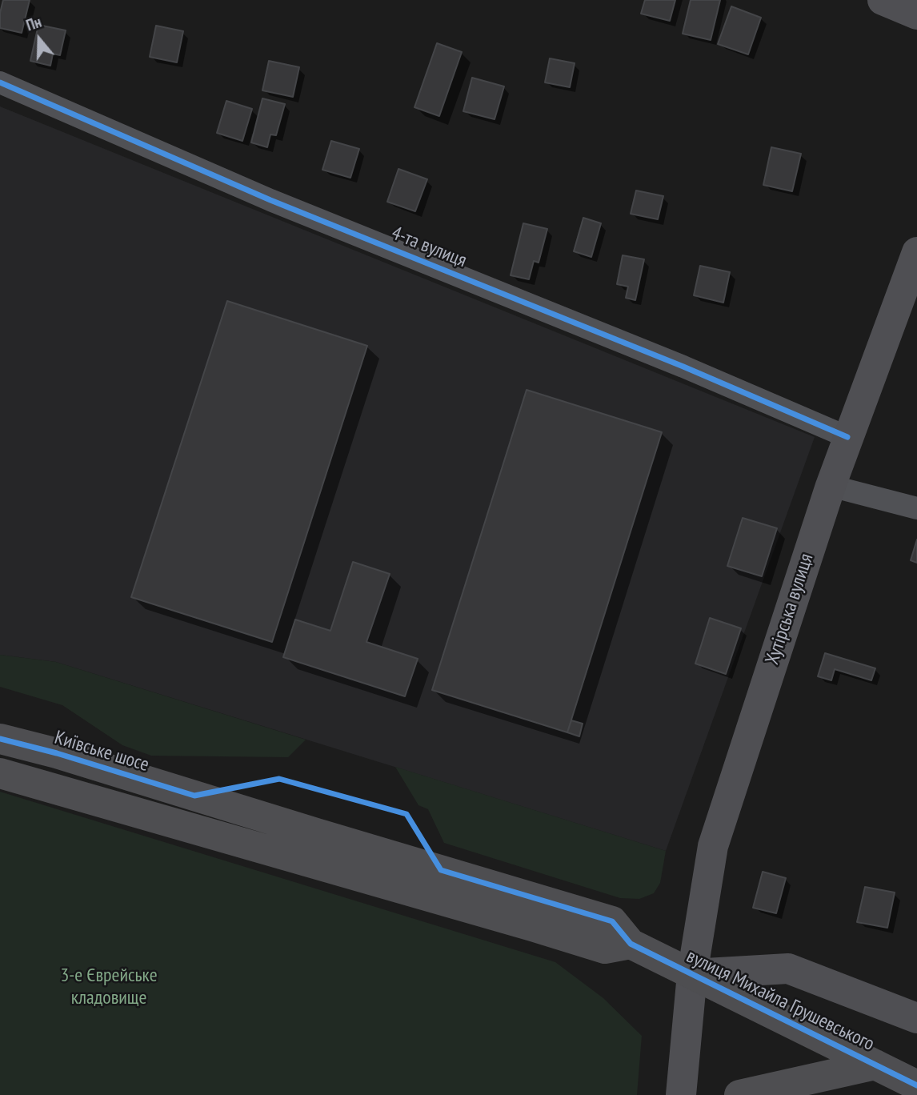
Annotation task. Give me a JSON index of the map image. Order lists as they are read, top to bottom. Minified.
{"streets":{"main road":["Хутірська вулиця","Київське шосе","вулиця Михайла Грушевського"],"street":["4-та вулиця"]},"crossings":[["4-та вулиця","Хутірська вулиця"],["Хутірська вулиця","вулиця Михайла Грушевського"],["Київське шосе","вулиця Михайла Грушевського"]],"parks":["3-е Єврейське кладовище"],"north":"top"}
